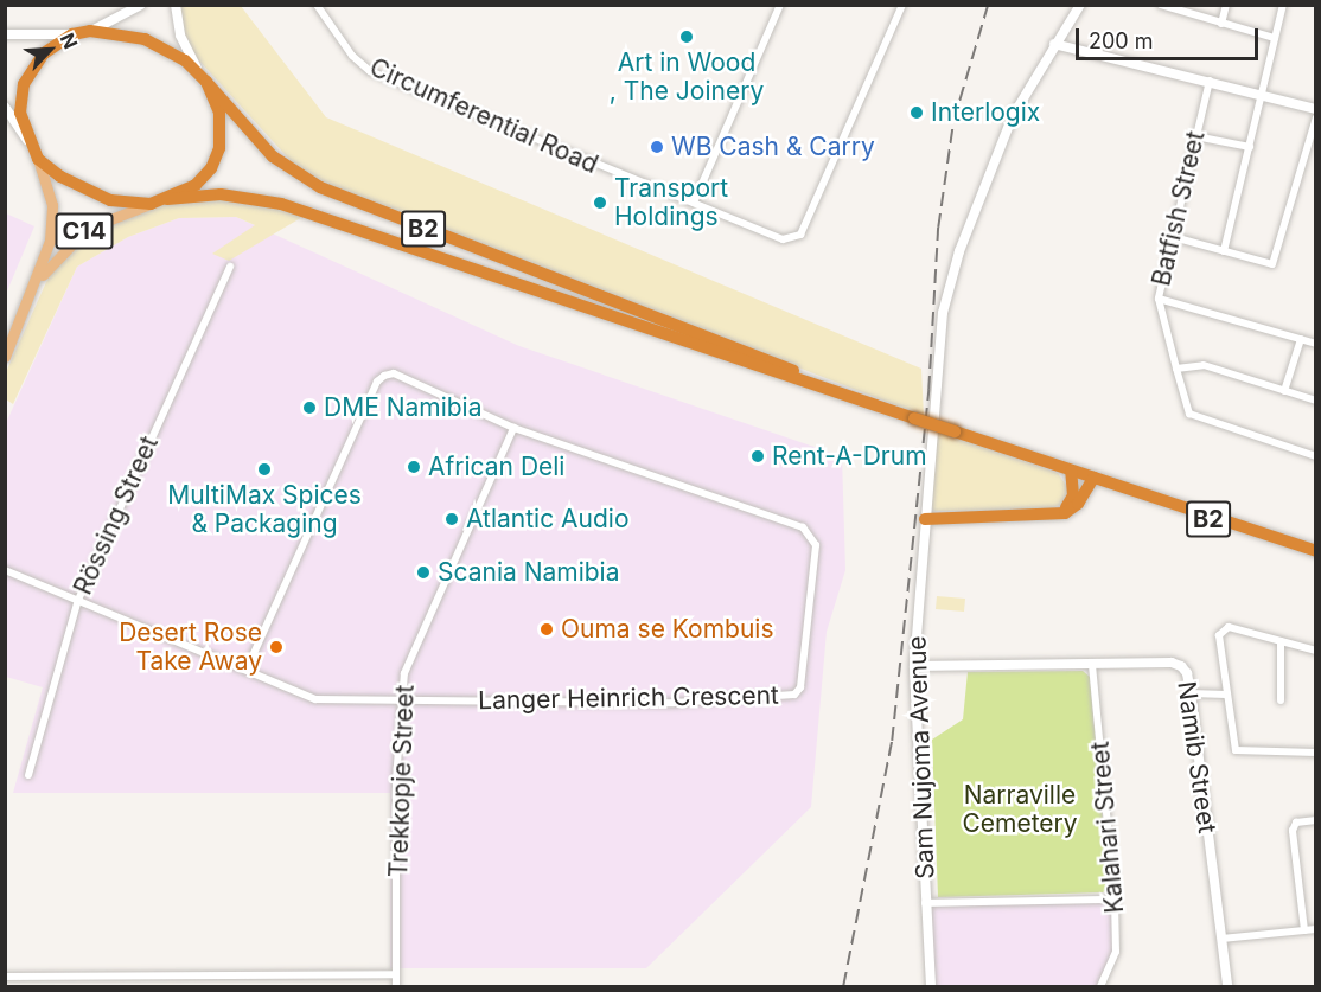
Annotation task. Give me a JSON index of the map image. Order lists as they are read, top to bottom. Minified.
{"streets":{"highway":["B2"],"main road":["C14"],"street":["Circumferential Road","Batfish Street","Rössing Street","Langer Heinrich Crescent","Sam Nujoma Avenue","Namib Street","Trekkopje Street","Kalahari Street"]},"crossings":[["B2","C14"],["Rössing Street","Langer Heinrich Crescent"],["Langer Heinrich Crescent","Trekkopje Street"],["Sam Nujoma Avenue","Namib Street"],["Namib Street","Kalahari Street"]],"parks":["Narraville Cemetery"],"places":["Art in Wood , The Joinery","Interlogix","WB Cash & Carry","Transport Holdings","DME Namibia","Rent-A-Drum","African Deli","MultiMax Spices & Packaging","Atlantic Audio","Scania Namibia","Ouma se Kombuis","Desert Rose Take Away"],"scale_bar":"200 m","north":"top right"}
